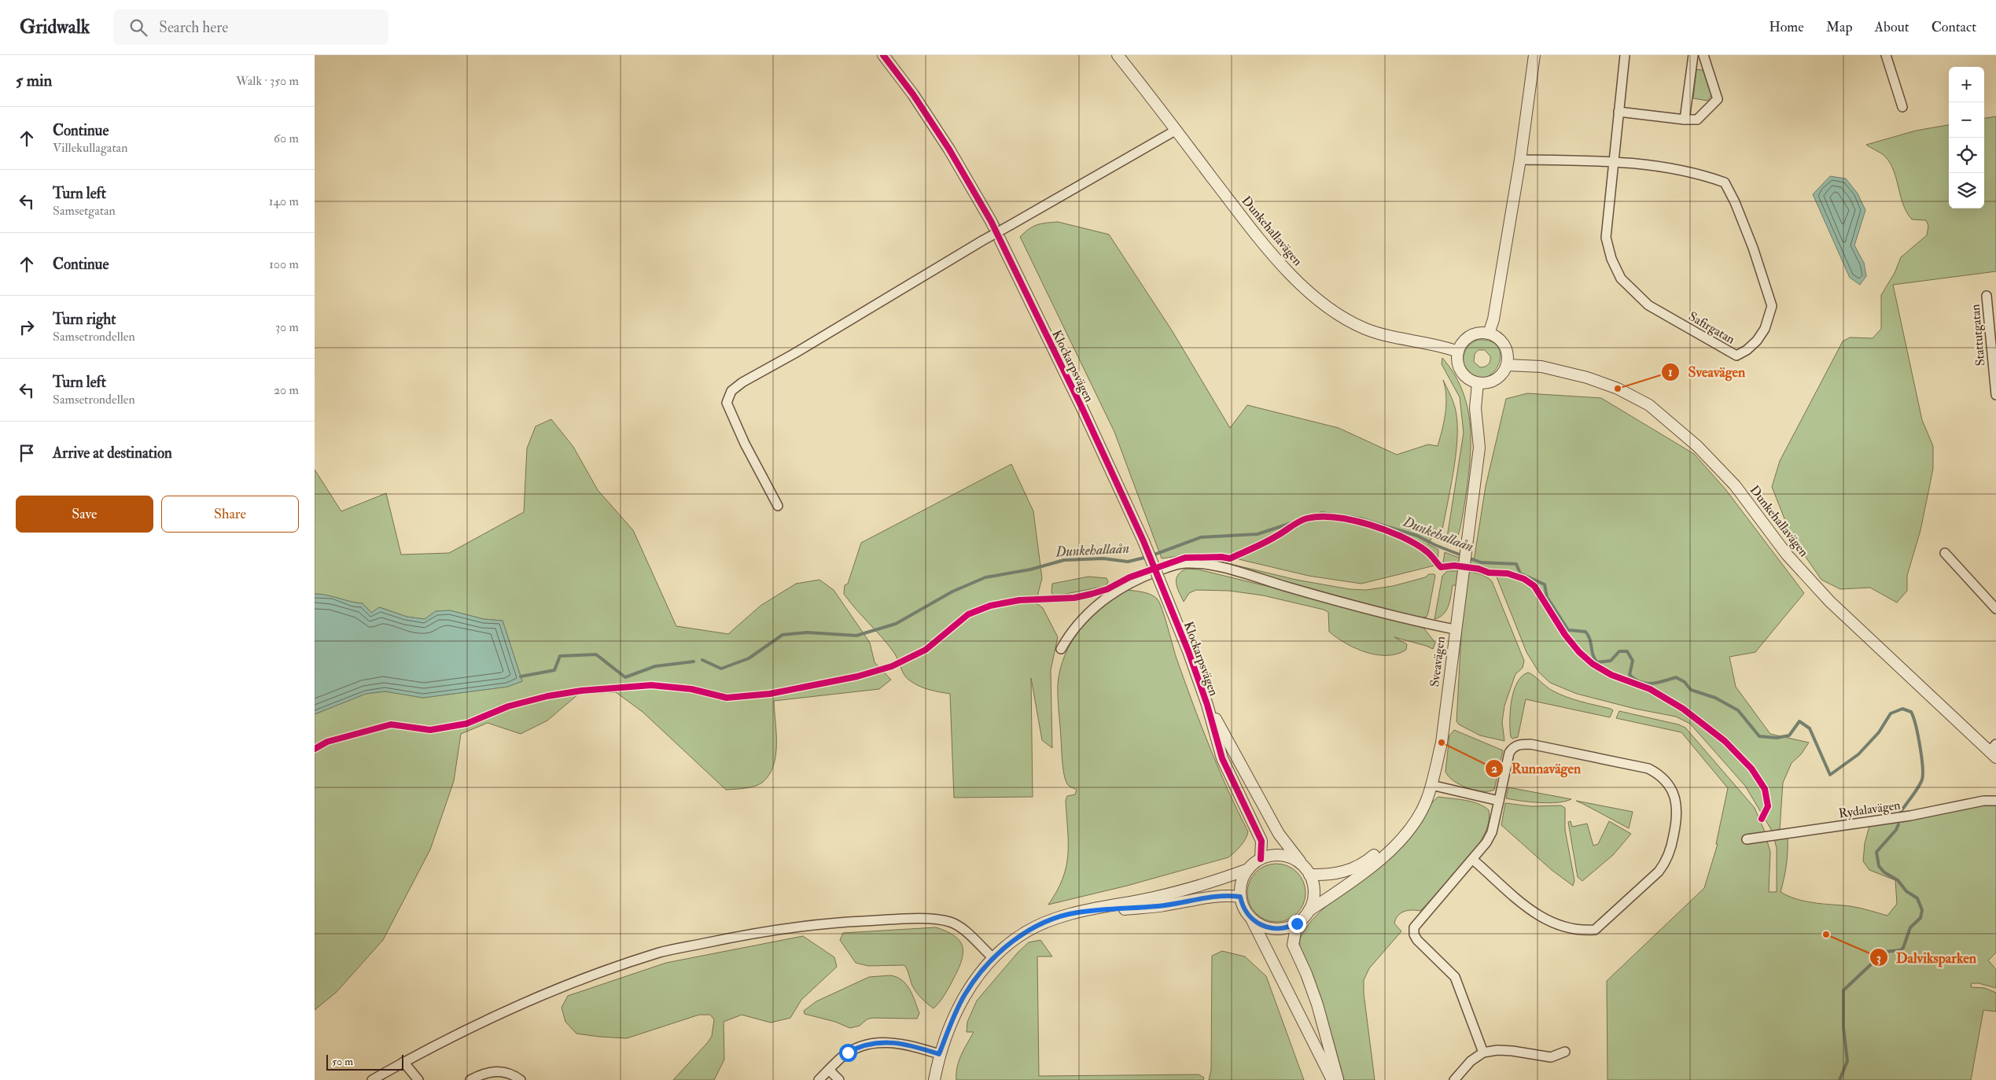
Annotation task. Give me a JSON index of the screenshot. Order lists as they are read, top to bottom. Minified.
{"streets":{"street":["Dunkehallavägen","Safirgatan","Stattutgatan","Klockarpsvägen","Sveavägen","Rydalavägen"]},"crossings":[["Dunkehallavägen","Sveavägen"]],"water":["Dunkehallaån"],"places":["Sveavägen","Runnavägen","Dalviksparken"],"scale_bar":"50 m","page":{"header":"Gridwalk","search":"Search here","nav":["Home","Map","About","Contact"],"heading":["5 min","Walk · 350 m"],"map_buttons":["+","−"],"list":[["Continue","Villekullagatan","60 m"],["Turn left","Samsetgatan","140 m"],["Continue","100 m"],["Turn right","Samsetrondellen","30 m"],["Turn left","Samsetrondellen","20 m"],"Arrive at destination"],"buttons":["Save","Share"],"scale":"50 m"}}
